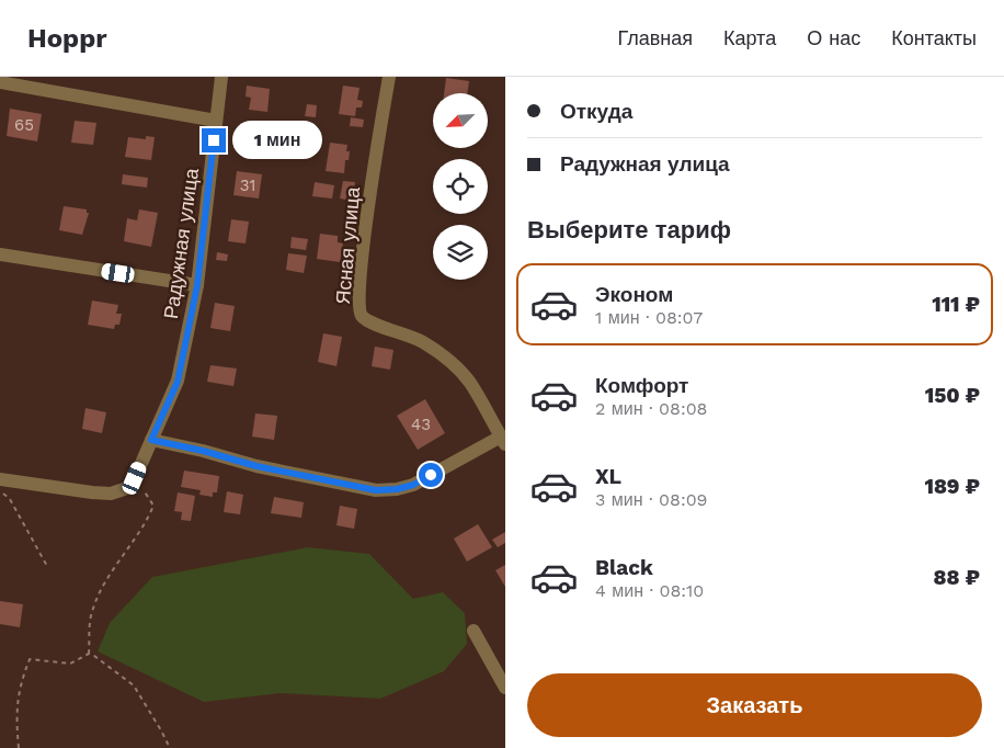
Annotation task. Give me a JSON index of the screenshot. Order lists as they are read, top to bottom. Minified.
{"streets":{"street":["Радужная улица","Ясная улица"]},"house_numbers":["65","31","43"],"north":"bottom left","page":{"header":"Hoppr","nav":["Главная","Карта","О нас","Контакты"],"banner":["Откуда","Радужная улица"],"bubble":"1 мин","heading":"Выберите тариф","list":[{"name":"Эконом","note":"1 мин · 08:07","value":"111 ₽"},{"name":"Комфорт","note":"2 мин · 08:08","value":"150 ₽"},{"name":"XL","note":"3 мин · 08:09","value":"189 ₽"},{"name":"Black","note":"4 мин · 08:10","value":"88 ₽"}],"buttons":"Заказать"}}
